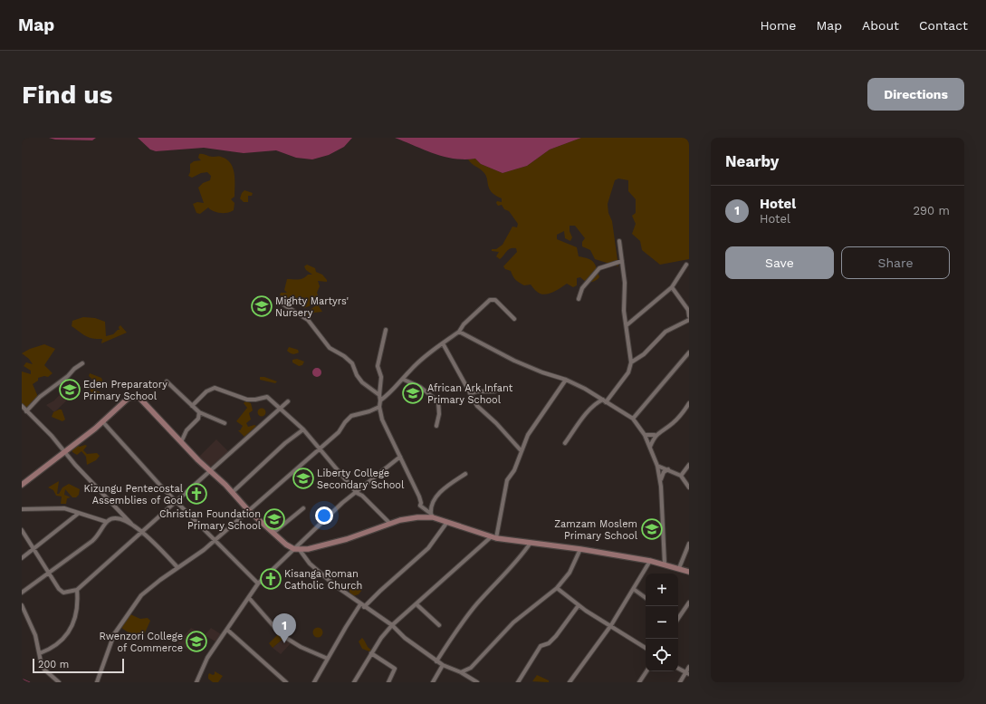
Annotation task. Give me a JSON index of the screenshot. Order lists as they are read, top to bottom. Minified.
{"places":{"school or university":["Mighty Martyrs' Nursery","Eden Preparatory Primary School","African Ark Infant Primary School","Liberty College Secondary School","Christian Foundation Primary School","Zamzam Moslem Primary School","Rwenzori College of Commerce"],"church":["Kizungu Pentecostal Assemblies of God","Kisanga Roman Catholic Church"]},"scale_bar":"200 m","page":{"header":"Map","nav":["Home","Map","About","Contact"],"buttons":["Directions",["Save","Share"]],"title":"Find us","heading":"Nearby","list":[{"mark":"1","name":"Hotel","note":"Hotel","value":"290 m"}],"map_buttons":["+","−"],"pins":"1","scale":"200 m"}}
